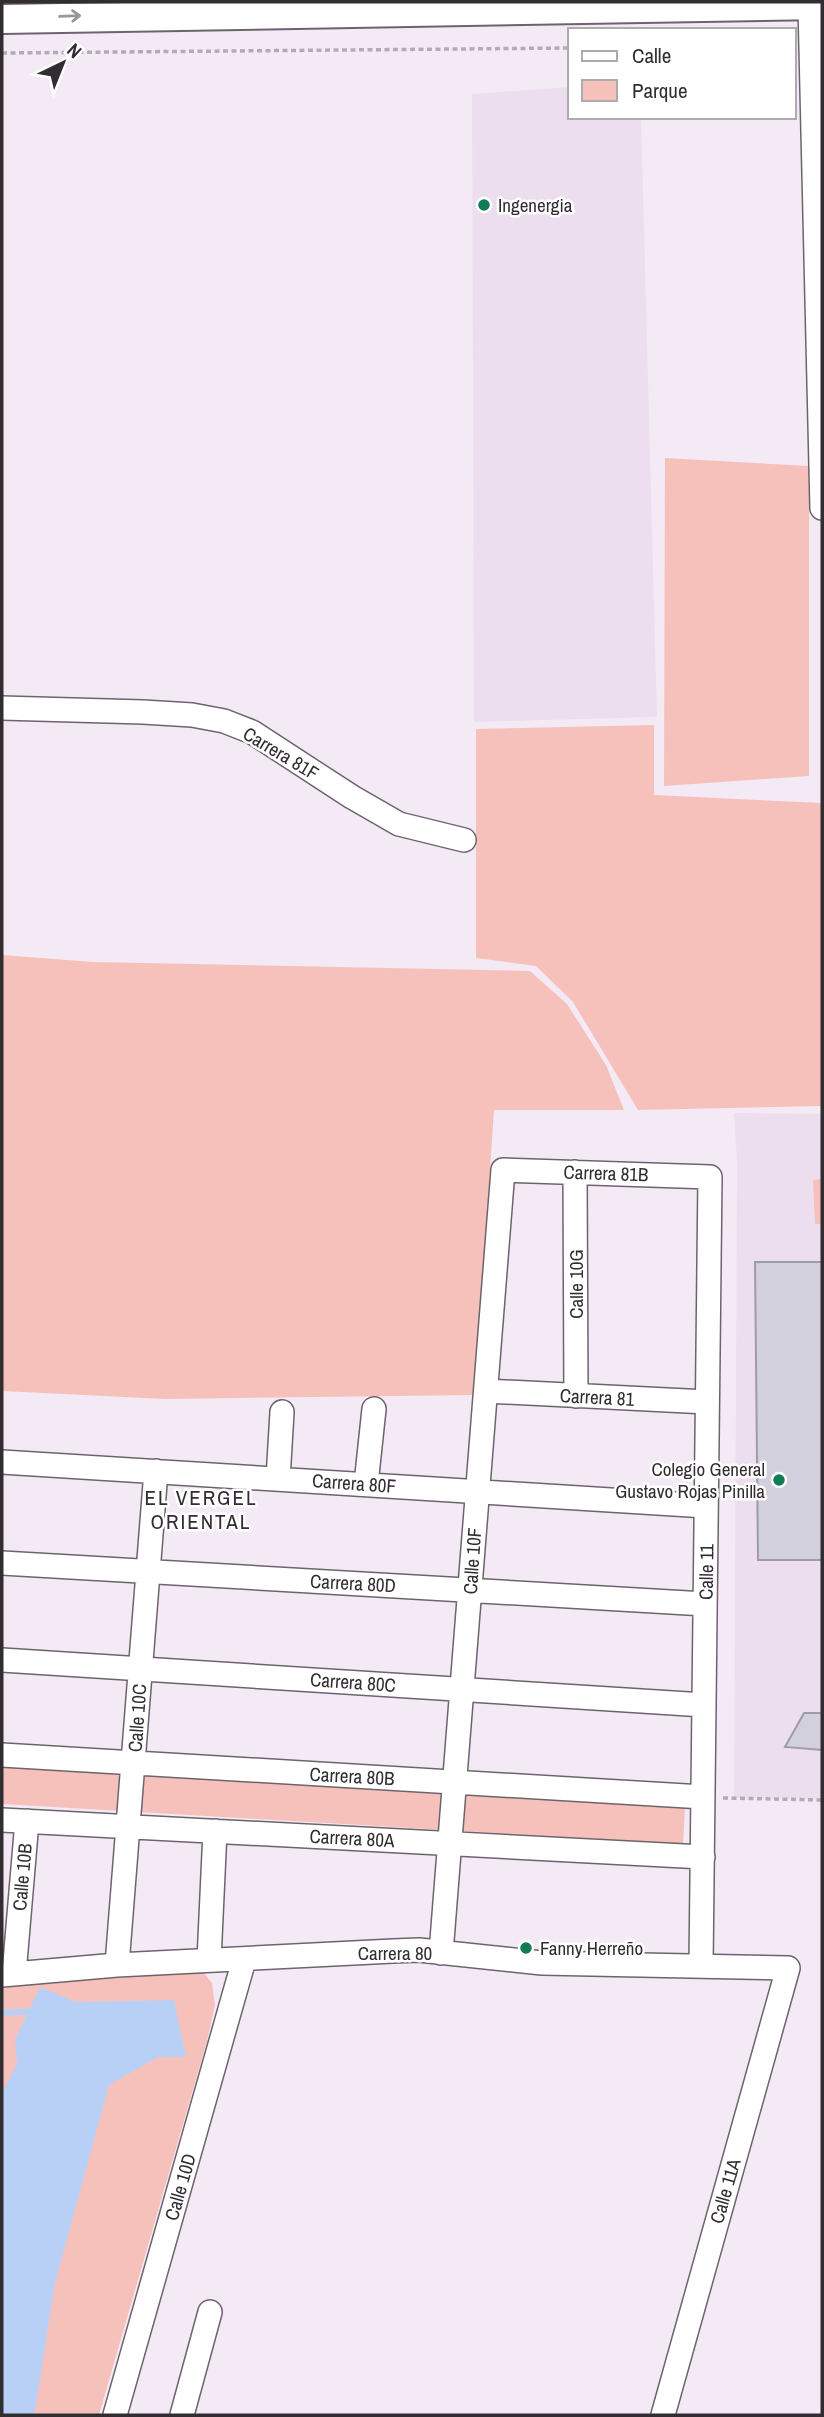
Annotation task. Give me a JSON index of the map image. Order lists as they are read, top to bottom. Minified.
{"streets":{"street":["Carrera 81F","Carrera 81B","Calle 10G","Carrera 81","Carrera 80F","Calle 10F","Calle 11","Carrera 80D","Carrera 80C","Calle 10C","Carrera 80B","Carrera 80A","Calle 10B","Carrera 80","Calle 10D","Calle 11A"]},"crossings":[["Carrera 81B","Calle 10G"],["Carrera 81B","Calle 10F"],["Carrera 81B","Calle 11"],["Calle 10G","Carrera 81"],["Carrera 81","Calle 10F"],["Carrera 81","Calle 11"],["Carrera 80F","Calle 10F"],["Carrera 80F","Calle 11"],["Carrera 80F","Calle 10C"],["Calle 10F","Carrera 80D"],["Calle 10F","Carrera 80C"],["Calle 10F","Carrera 80B"],["Calle 10F","Carrera 80A"],["Calle 10F","Carrera 80"],["Calle 11","Carrera 80D"],["Calle 11","Carrera 80C"],["Calle 11","Carrera 80B"],["Calle 11","Carrera 80A"],["Calle 11","Carrera 80"],["Carrera 80D","Calle 10C"],["Carrera 80C","Calle 10C"],["Calle 10C","Carrera 80B"],["Calle 10C","Carrera 80A"],["Calle 10C","Carrera 80"],["Carrera 80A","Calle 10B"],["Calle 10B","Carrera 80"],["Carrera 80","Calle 10D"],["Carrera 80","Calle 11A"]],"districts":["EL VERGEL ORIENTAL"],"places":["Ingenergia","Colegio General Gustavo Rojas Pinilla","Fanny Herreño"],"legend":["Calle","Parque"],"north":"top right"}
